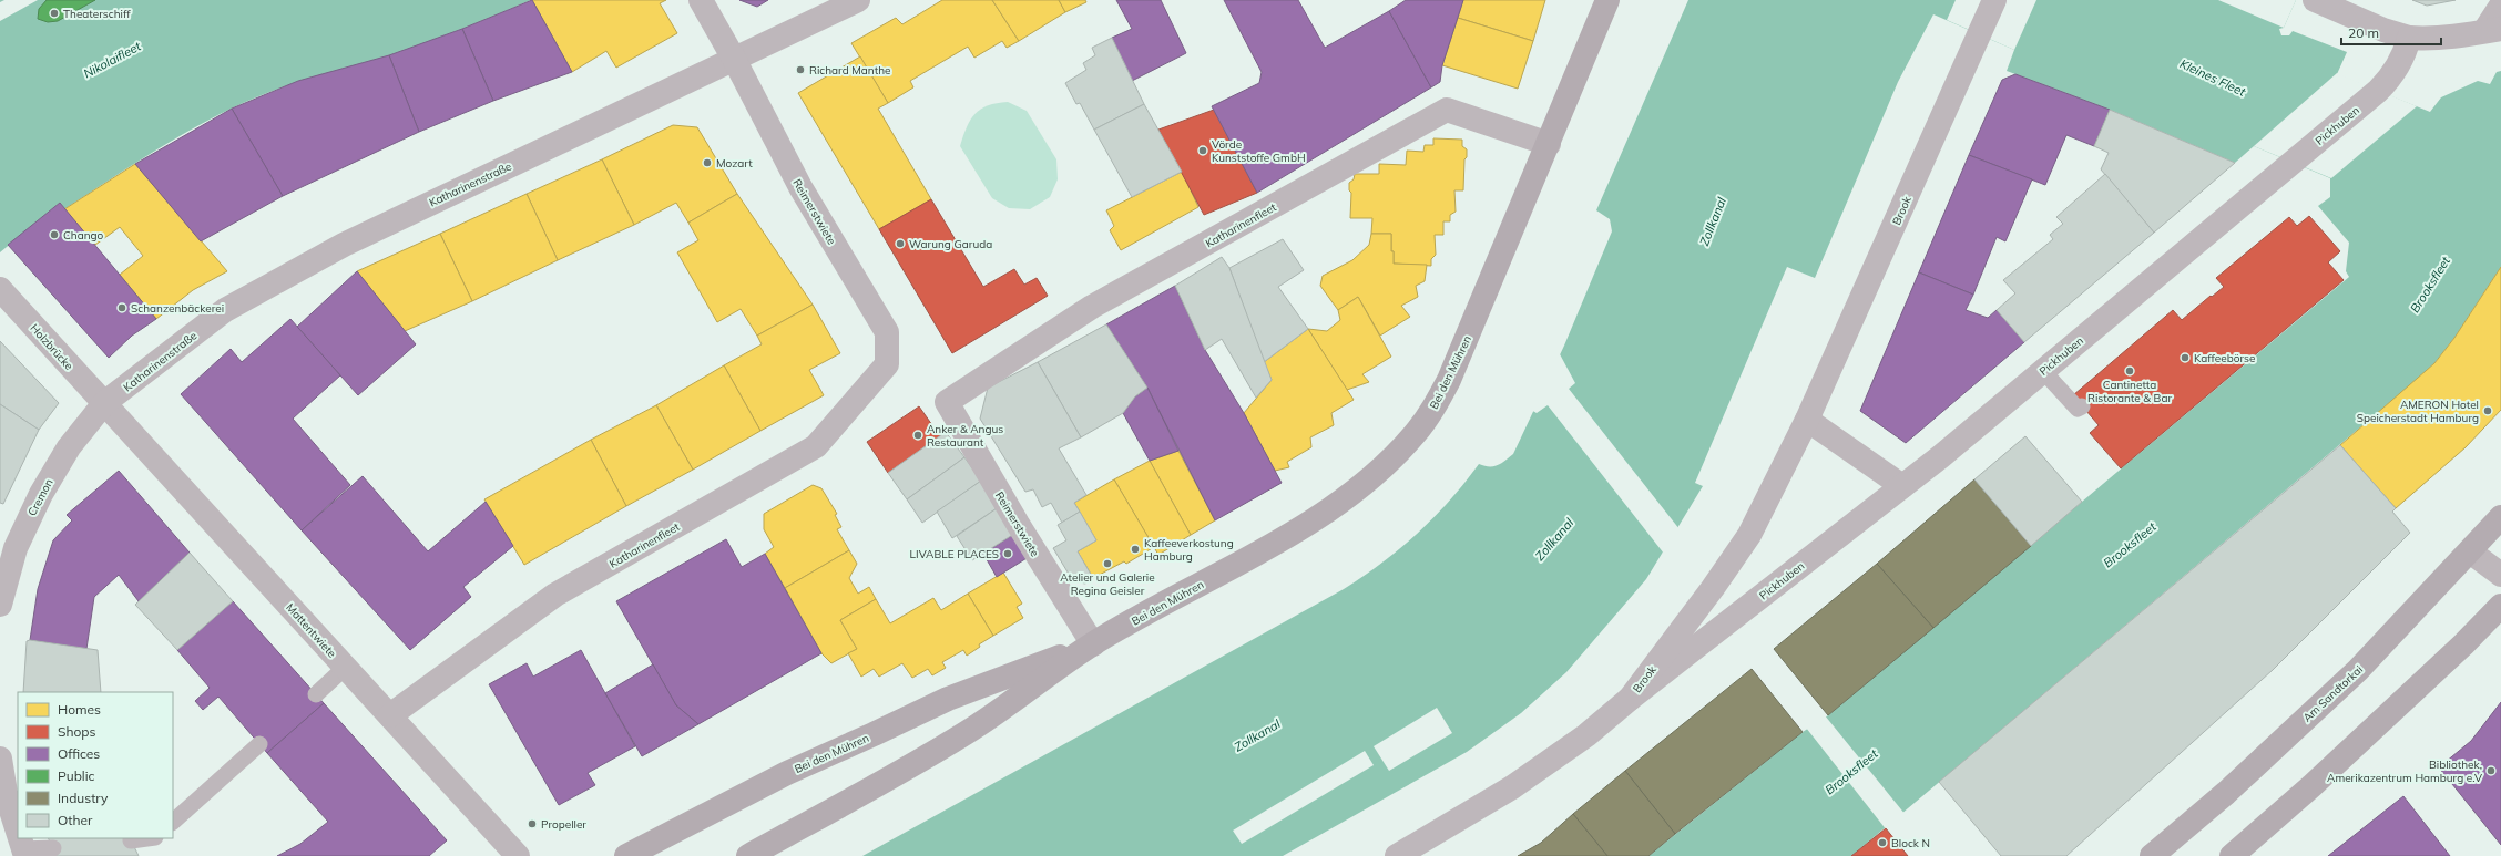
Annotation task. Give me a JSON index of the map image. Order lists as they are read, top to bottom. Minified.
{"streets":{"main road":["Bei den Mühren","Am Sandtorkai"],"street":["Pickhuben","Katharinenstraße","Brook","Reimerstwiete","Katharinenfleet","Holzbrücke","Cremon","Mattentwiete"]},"crossings":[["Pickhuben","Brook"],["Katharinenstraße","Reimerstwiete"],["Katharinenstraße","Holzbrücke"],["Katharinenstraße","Cremon"],["Katharinenstraße","Mattentwiete"],["Reimerstwiete","Katharinenfleet"],["Reimerstwiete","Bei den Mühren"],["Katharinenfleet","Bei den Mühren"],["Katharinenfleet","Mattentwiete"],["Holzbrücke","Cremon"],["Holzbrücke","Mattentwiete"],["Cremon","Mattentwiete"]],"water":["Nikolaifleet","Kleines Fleet","Zollkanal","Brooksfleet"],"places":["Theaterschiff","Richard Manthe","Vörde Kunststoffe GmbH","Mozart","Chango","Warung Garuda","Schanzenbäckerei","Kaffeebörse","Cantinetta Ristorante & Bar","AMERON Hotel Speicherstadt Hamburg","Anker & Angus Restaurant","Kaffeeverkostung Hamburg","LIVABLE PLACES","Atelier und Galerie Regina Geisler","Bibliothek, Amerikazentrum Hamburg e.V","Propeller","Block N"],"legend":["Homes","Shops","Offices","Public","Industry","Other"],"scale_bar":"20 m"}
